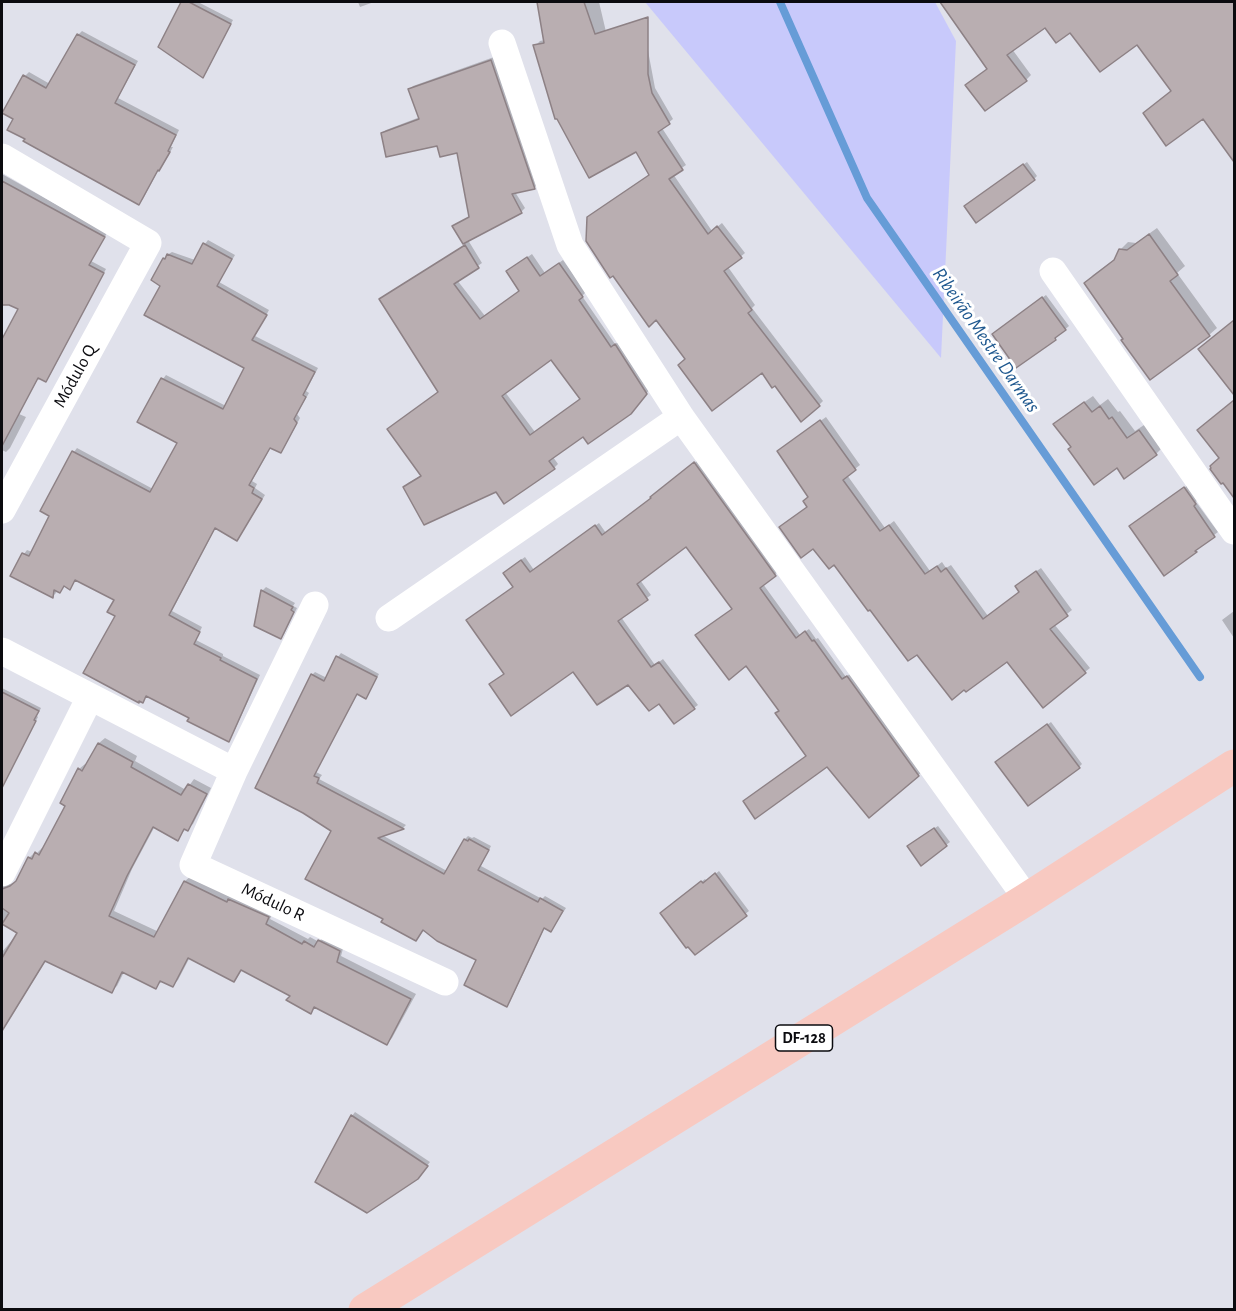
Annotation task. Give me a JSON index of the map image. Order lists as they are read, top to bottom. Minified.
{"streets":{"main road":["DF-128"],"street":["Módulo Q","Módulo R"]},"water":["Ribeirão Mestre Darmas"]}
